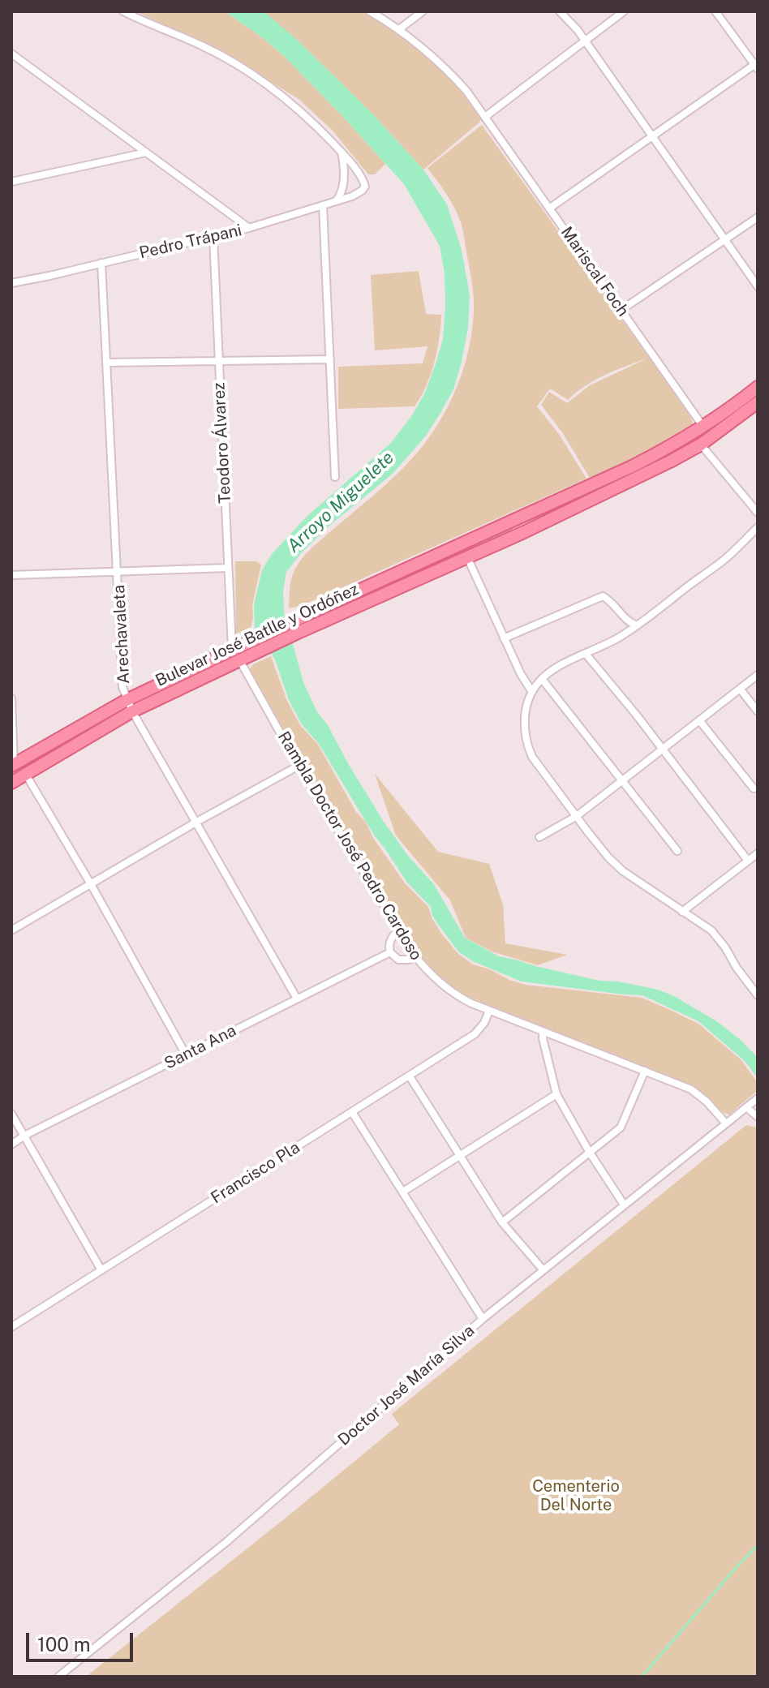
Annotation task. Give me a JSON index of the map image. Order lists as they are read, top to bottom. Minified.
{"streets":{"main road":["Bulevar José Batlle y Ordóñez"],"street":["Pedro Trápani","Mariscal Foch","Teodoro Álvarez","Arechavaleta","Rambla Doctor José Pedro Cardoso","Santa Ana","Francisco Pla","Doctor José María Silva"]},"crossings":[["Pedro Trápani","Teodoro Álvarez"],["Pedro Trápani","Arechavaleta"],["Mariscal Foch","Bulevar José Batlle y Ordóñez"],["Teodoro Álvarez","Bulevar José Batlle y Ordóñez"],["Arechavaleta","Bulevar José Batlle y Ordóñez"],["Arechavaleta","Santa Ana"],["Bulevar José Batlle y Ordóñez","Rambla Doctor José Pedro Cardoso"],["Rambla Doctor José Pedro Cardoso","Francisco Pla"],["Rambla Doctor José Pedro Cardoso","Doctor José María Silva"]],"water":["Arroyo Miguelete"],"parks":["Cementerio Del Norte"],"scale_bar":"100 m"}
